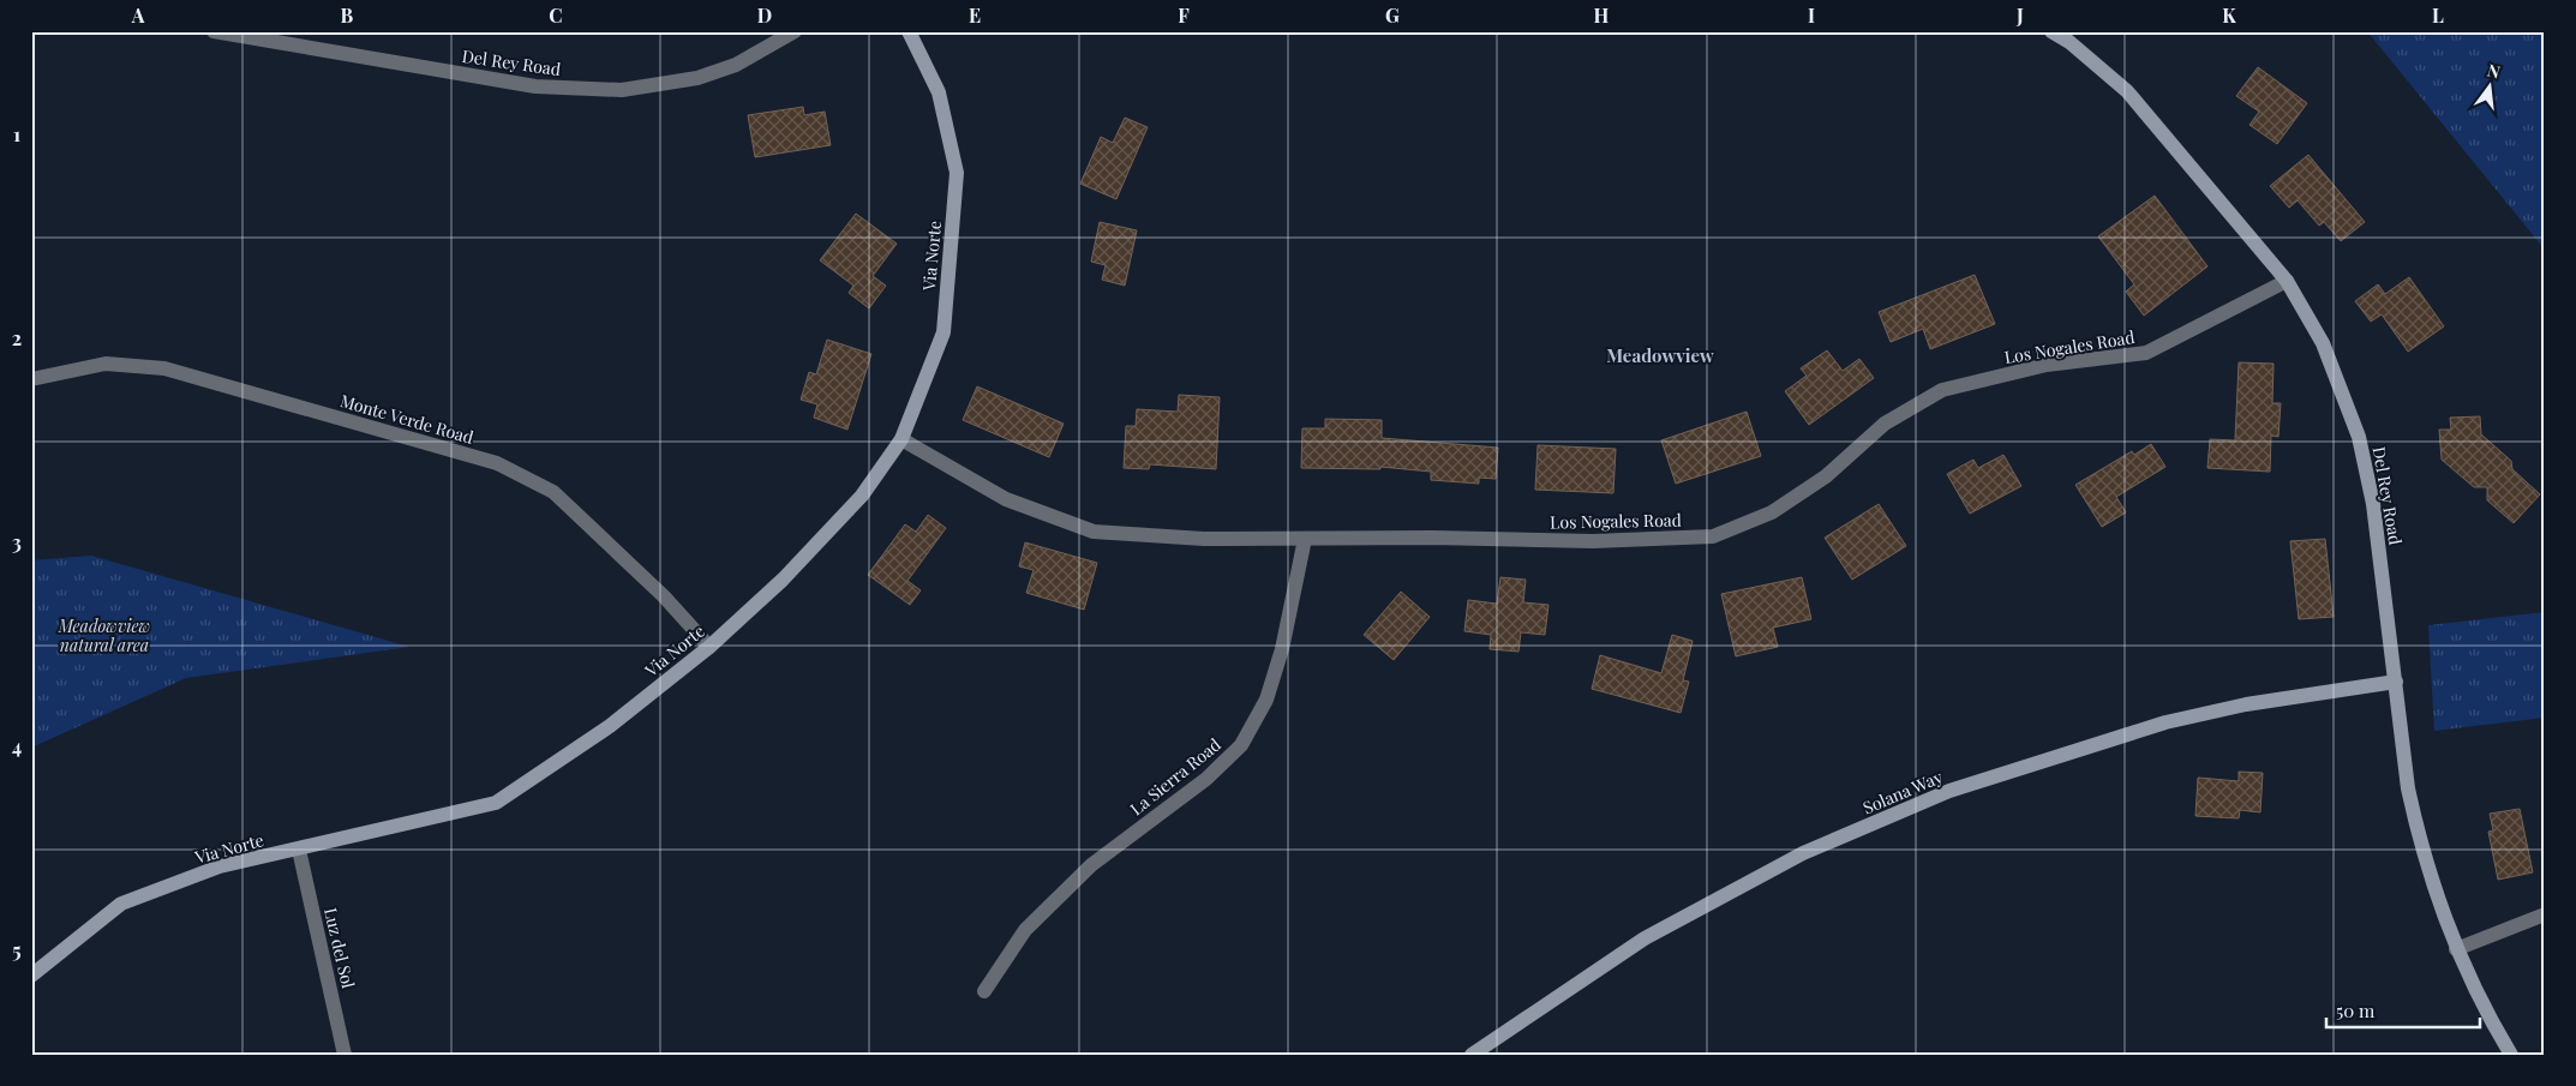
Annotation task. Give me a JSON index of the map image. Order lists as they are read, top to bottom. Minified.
{"streets":{"street":["Del Rey Road","Via Norte","Los Nogales Road","Monte Verde Road","La Sierra Road","Solana Way","Luz del Sol"]},"crossings":[["Del Rey Road","Los Nogales Road"],["Del Rey Road","Solana Way"],["Via Norte","Los Nogales Road"],["Via Norte","Monte Verde Road"],["Via Norte","Luz del Sol"],["Los Nogales Road","La Sierra Road"]],"districts":["Meadowview"],"parks":["Meadowview natural area"],"scale_bar":"50 m","north":"top","grid":{"columns":["A","B","C","D","E","F","G","H","I","J","K","L"],"rows":["1","2","3","4","5"]}}
